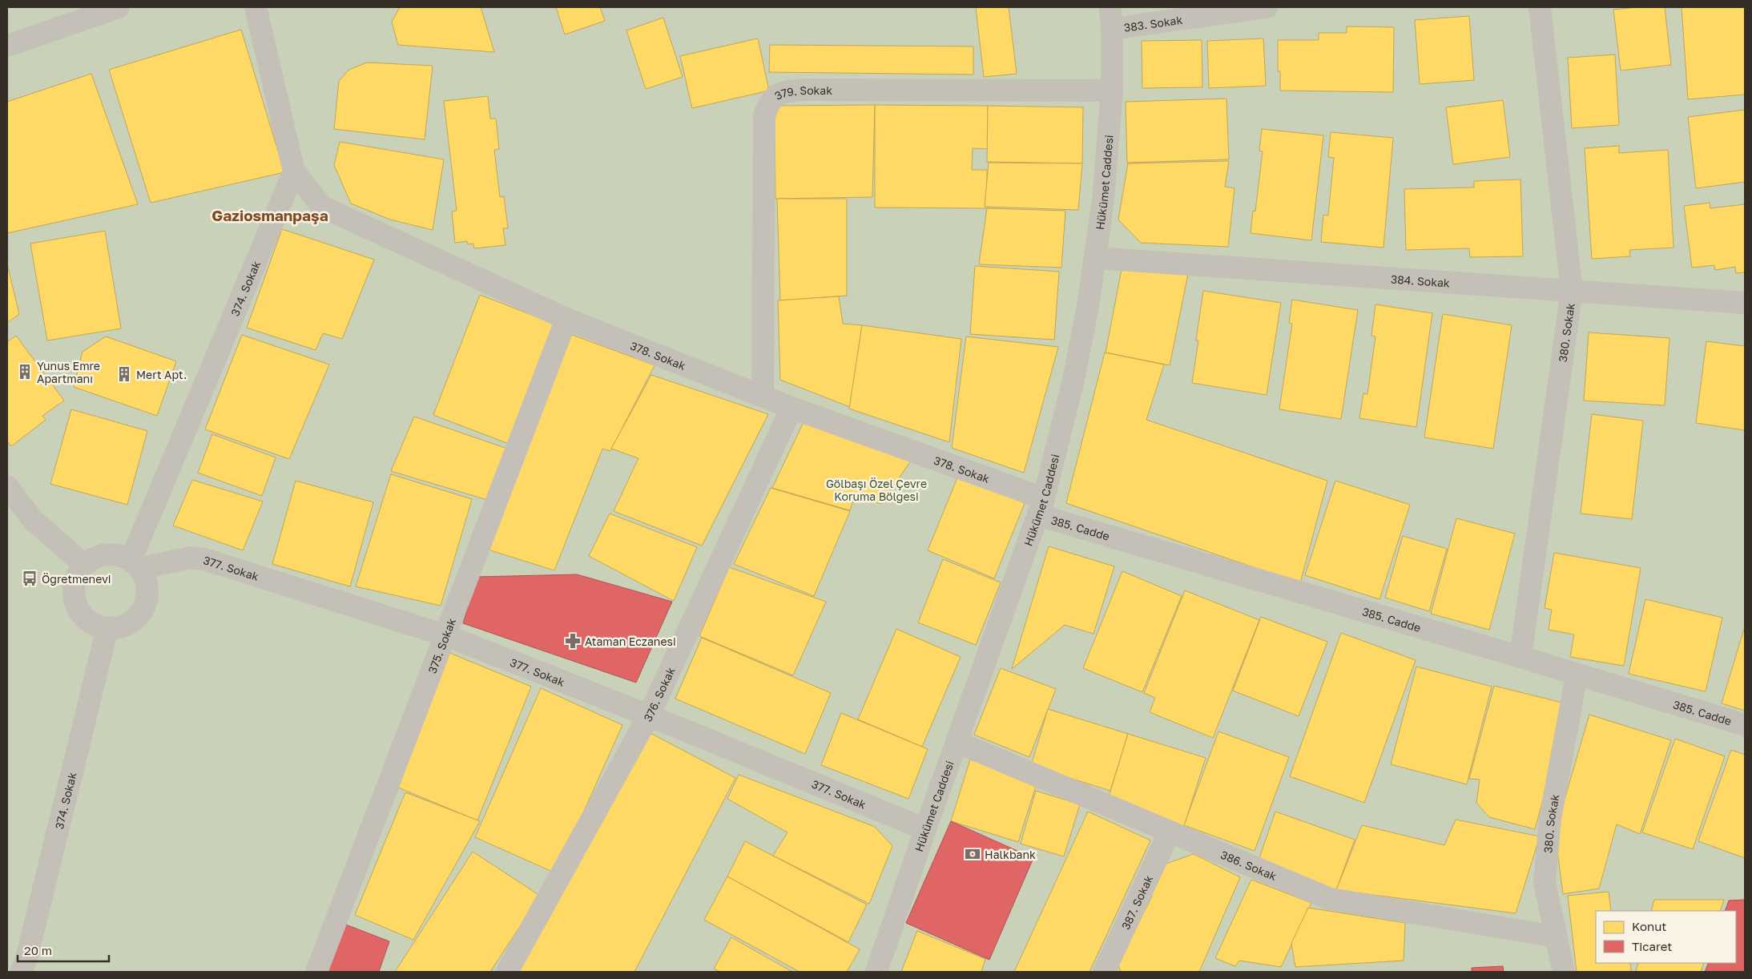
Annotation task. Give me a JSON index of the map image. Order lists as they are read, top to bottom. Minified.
{"streets":{"street":["383. Sokak","379. Sokak","Hükümet Caddesi","384. Sokak","374. Sokak","380. Sokak","378. Sokak","385. Cadde","377. Sokak","375. Sokak","376. Sokak","386. Sokak","387. Sokak"]},"crossings":[["383. Sokak","Hükümet Caddesi"],["379. Sokak","Hükümet Caddesi"],["379. Sokak","378. Sokak"],["Hükümet Caddesi","384. Sokak"],["Hükümet Caddesi","378. Sokak"],["Hükümet Caddesi","385. Cadde"],["Hükümet Caddesi","377. Sokak"],["Hükümet Caddesi","386. Sokak"],["384. Sokak","380. Sokak"],["374. Sokak","378. Sokak"],["374. Sokak","377. Sokak"],["380. Sokak","385. Cadde"],["380. Sokak","386. Sokak"],["378. Sokak","385. Cadde"],["378. Sokak","375. Sokak"],["378. Sokak","376. Sokak"],["377. Sokak","375. Sokak"],["377. Sokak","376. Sokak"],["386. Sokak","387. Sokak"]],"districts":["Gaziosmanpaşa"],"parks":["Gölbaşı Özel Çevre Koruma Bölgesi"],"places":{"building":["Yunus Emre Apartmanı","Mert Apt."],"bus stop":["Öğretmenevi"],"pharmacy":["Ataman Eczanesi"],"bank":["Halkbank"]},"legend":["Konut","Ticaret"],"scale_bar":"20 m"}
